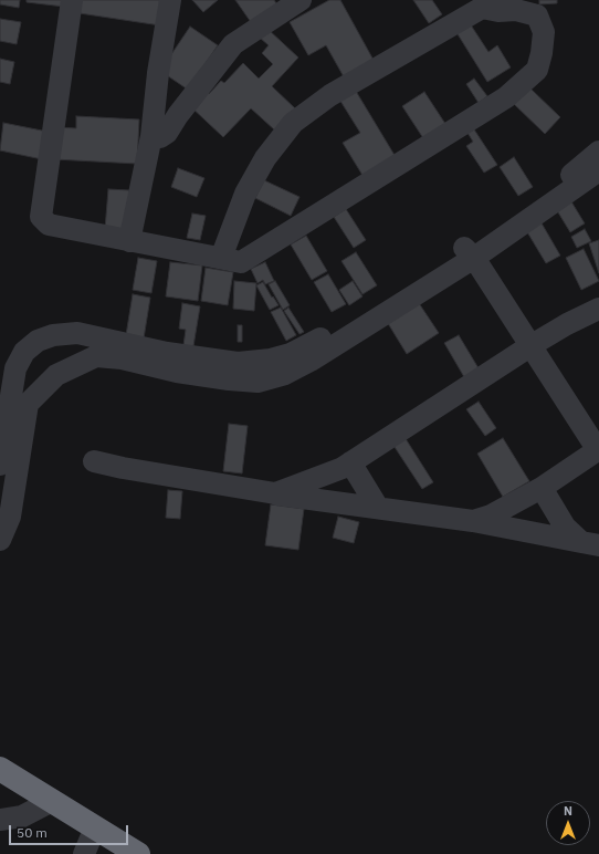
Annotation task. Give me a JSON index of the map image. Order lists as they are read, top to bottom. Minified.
{"scale_bar":"50 m","north":"top"}
